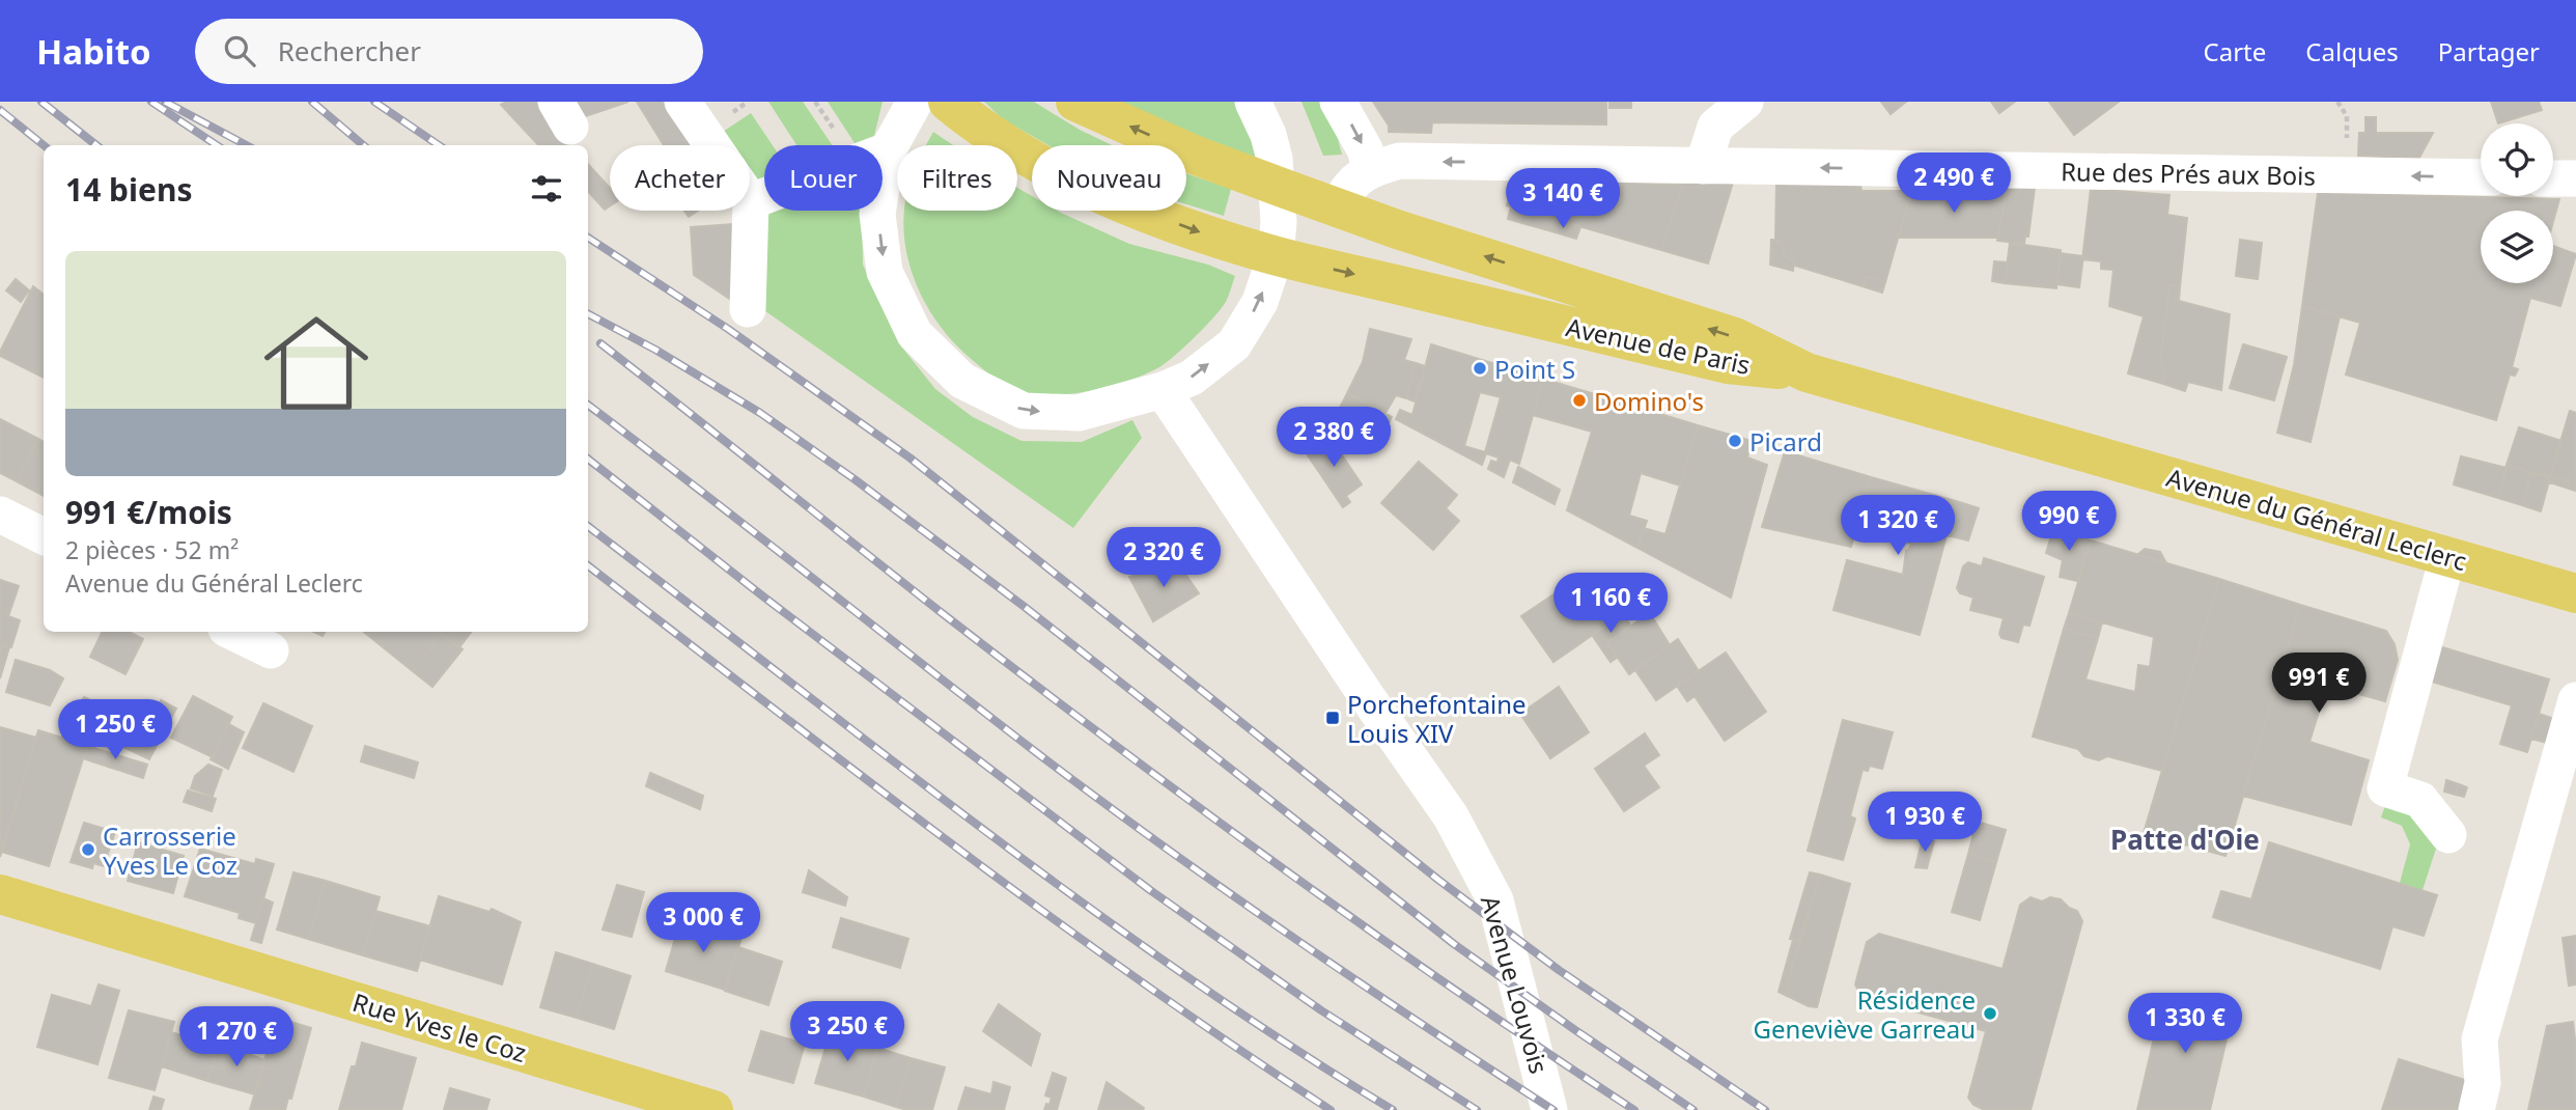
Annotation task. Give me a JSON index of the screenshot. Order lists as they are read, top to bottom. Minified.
{"streets":{"main road":["Avenue de Paris","Avenue du Général Leclerc","Rue Yves le Coz"],"street":["Rue des Prés aux Bois","Avenue Louvois"]},"crossings":[["Avenue de Paris","Avenue du Général Leclerc"]],"one_way":["Rue des Prés aux Bois"],"districts":["Patte d'Oie"],"places":{"other":["Point S","Domino's","Picard","Carrosserie Yves Le Coz","Résidence Geneviève Garreau"],"transit":["Porchefontaine Louis XIV"]},"page":{"header":"Habito","search":"Rechercher","nav":["Carte","Calques","Partager"],"chip":["Acheter","Louer","Filtres","Nouveau"],"heading":"14 biens","price":["2 490 €","3 140 €","2 380 €","990 €","1 320 €","2 320 €","1 160 €","991 €","1 250 €","1 930 €","3 000 €","1 330 €","3 250 €","1 270 €"],"list":[{"name":"991 €/mois","note":"2 pièces · 52 m² · Avenue du Général Leclerc"}]}}
